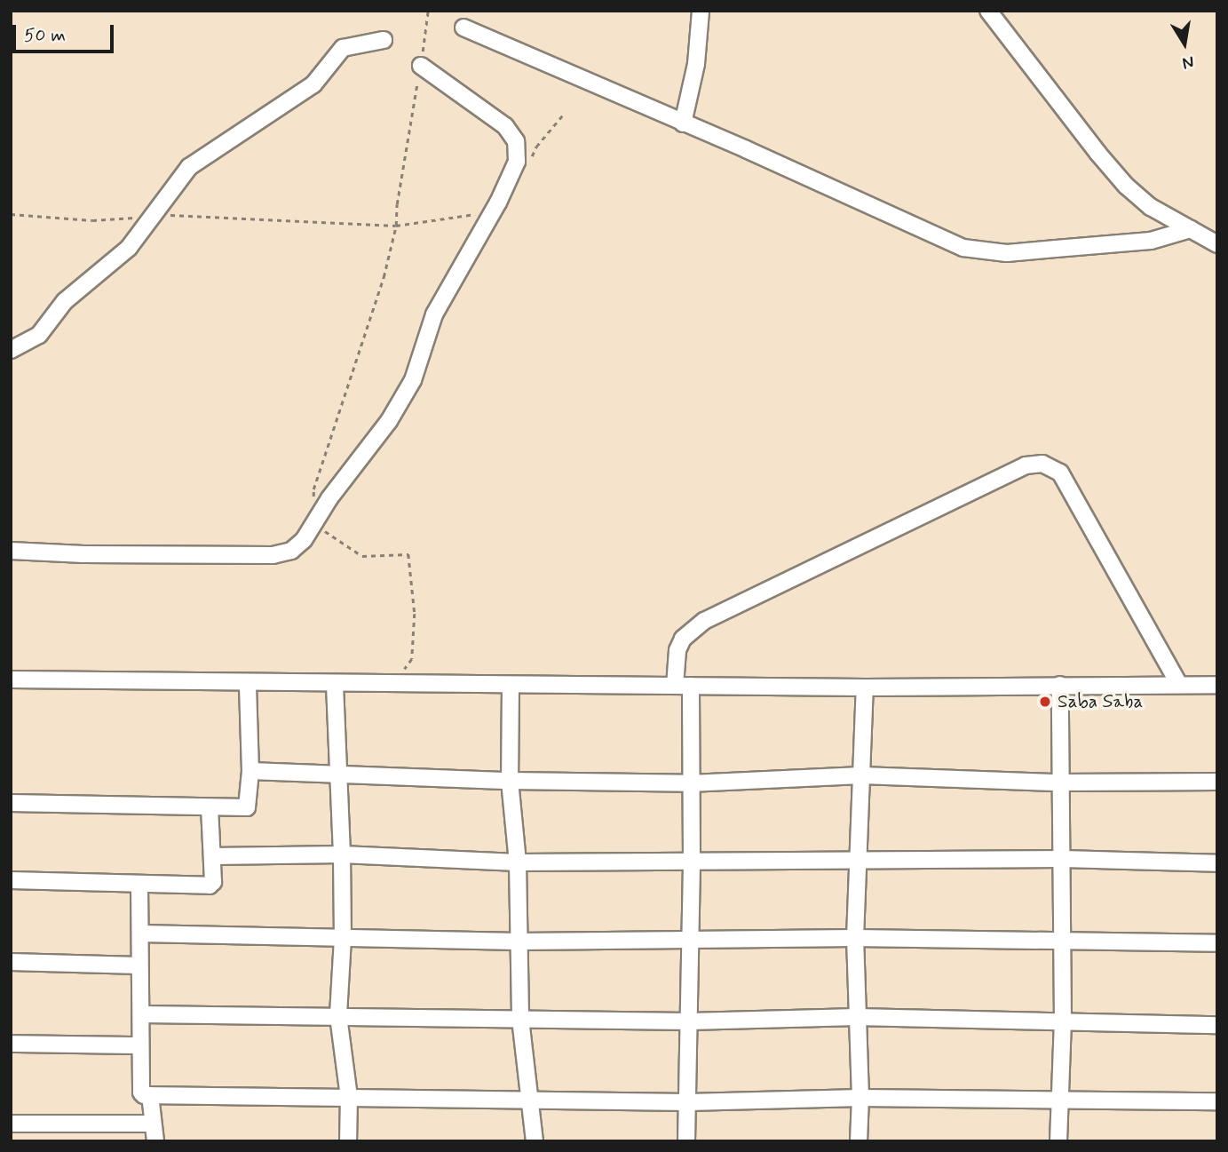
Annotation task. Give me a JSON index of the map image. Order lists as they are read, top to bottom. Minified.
{"places":["Saba Saba"],"scale_bar":"50 m","north":"bottom"}
